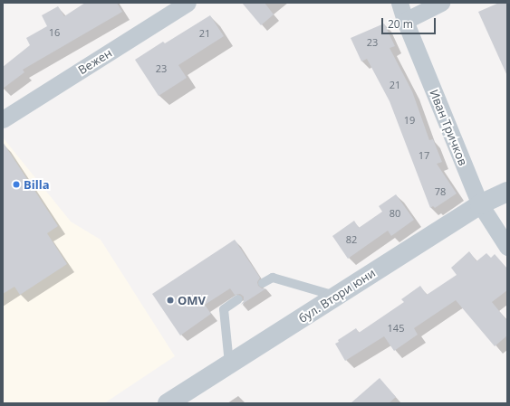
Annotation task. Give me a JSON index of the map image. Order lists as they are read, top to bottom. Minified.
{"streets":{"street":["Вежен","Иван Тричков","бул. Втори юни"]},"crossings":[["Иван Тричков","бул. Втори юни"]],"places":["Billa","OMV"],"house_numbers":["16","21","23","23","21","19","17","78","80","82","145"],"scale_bar":"20 m"}
